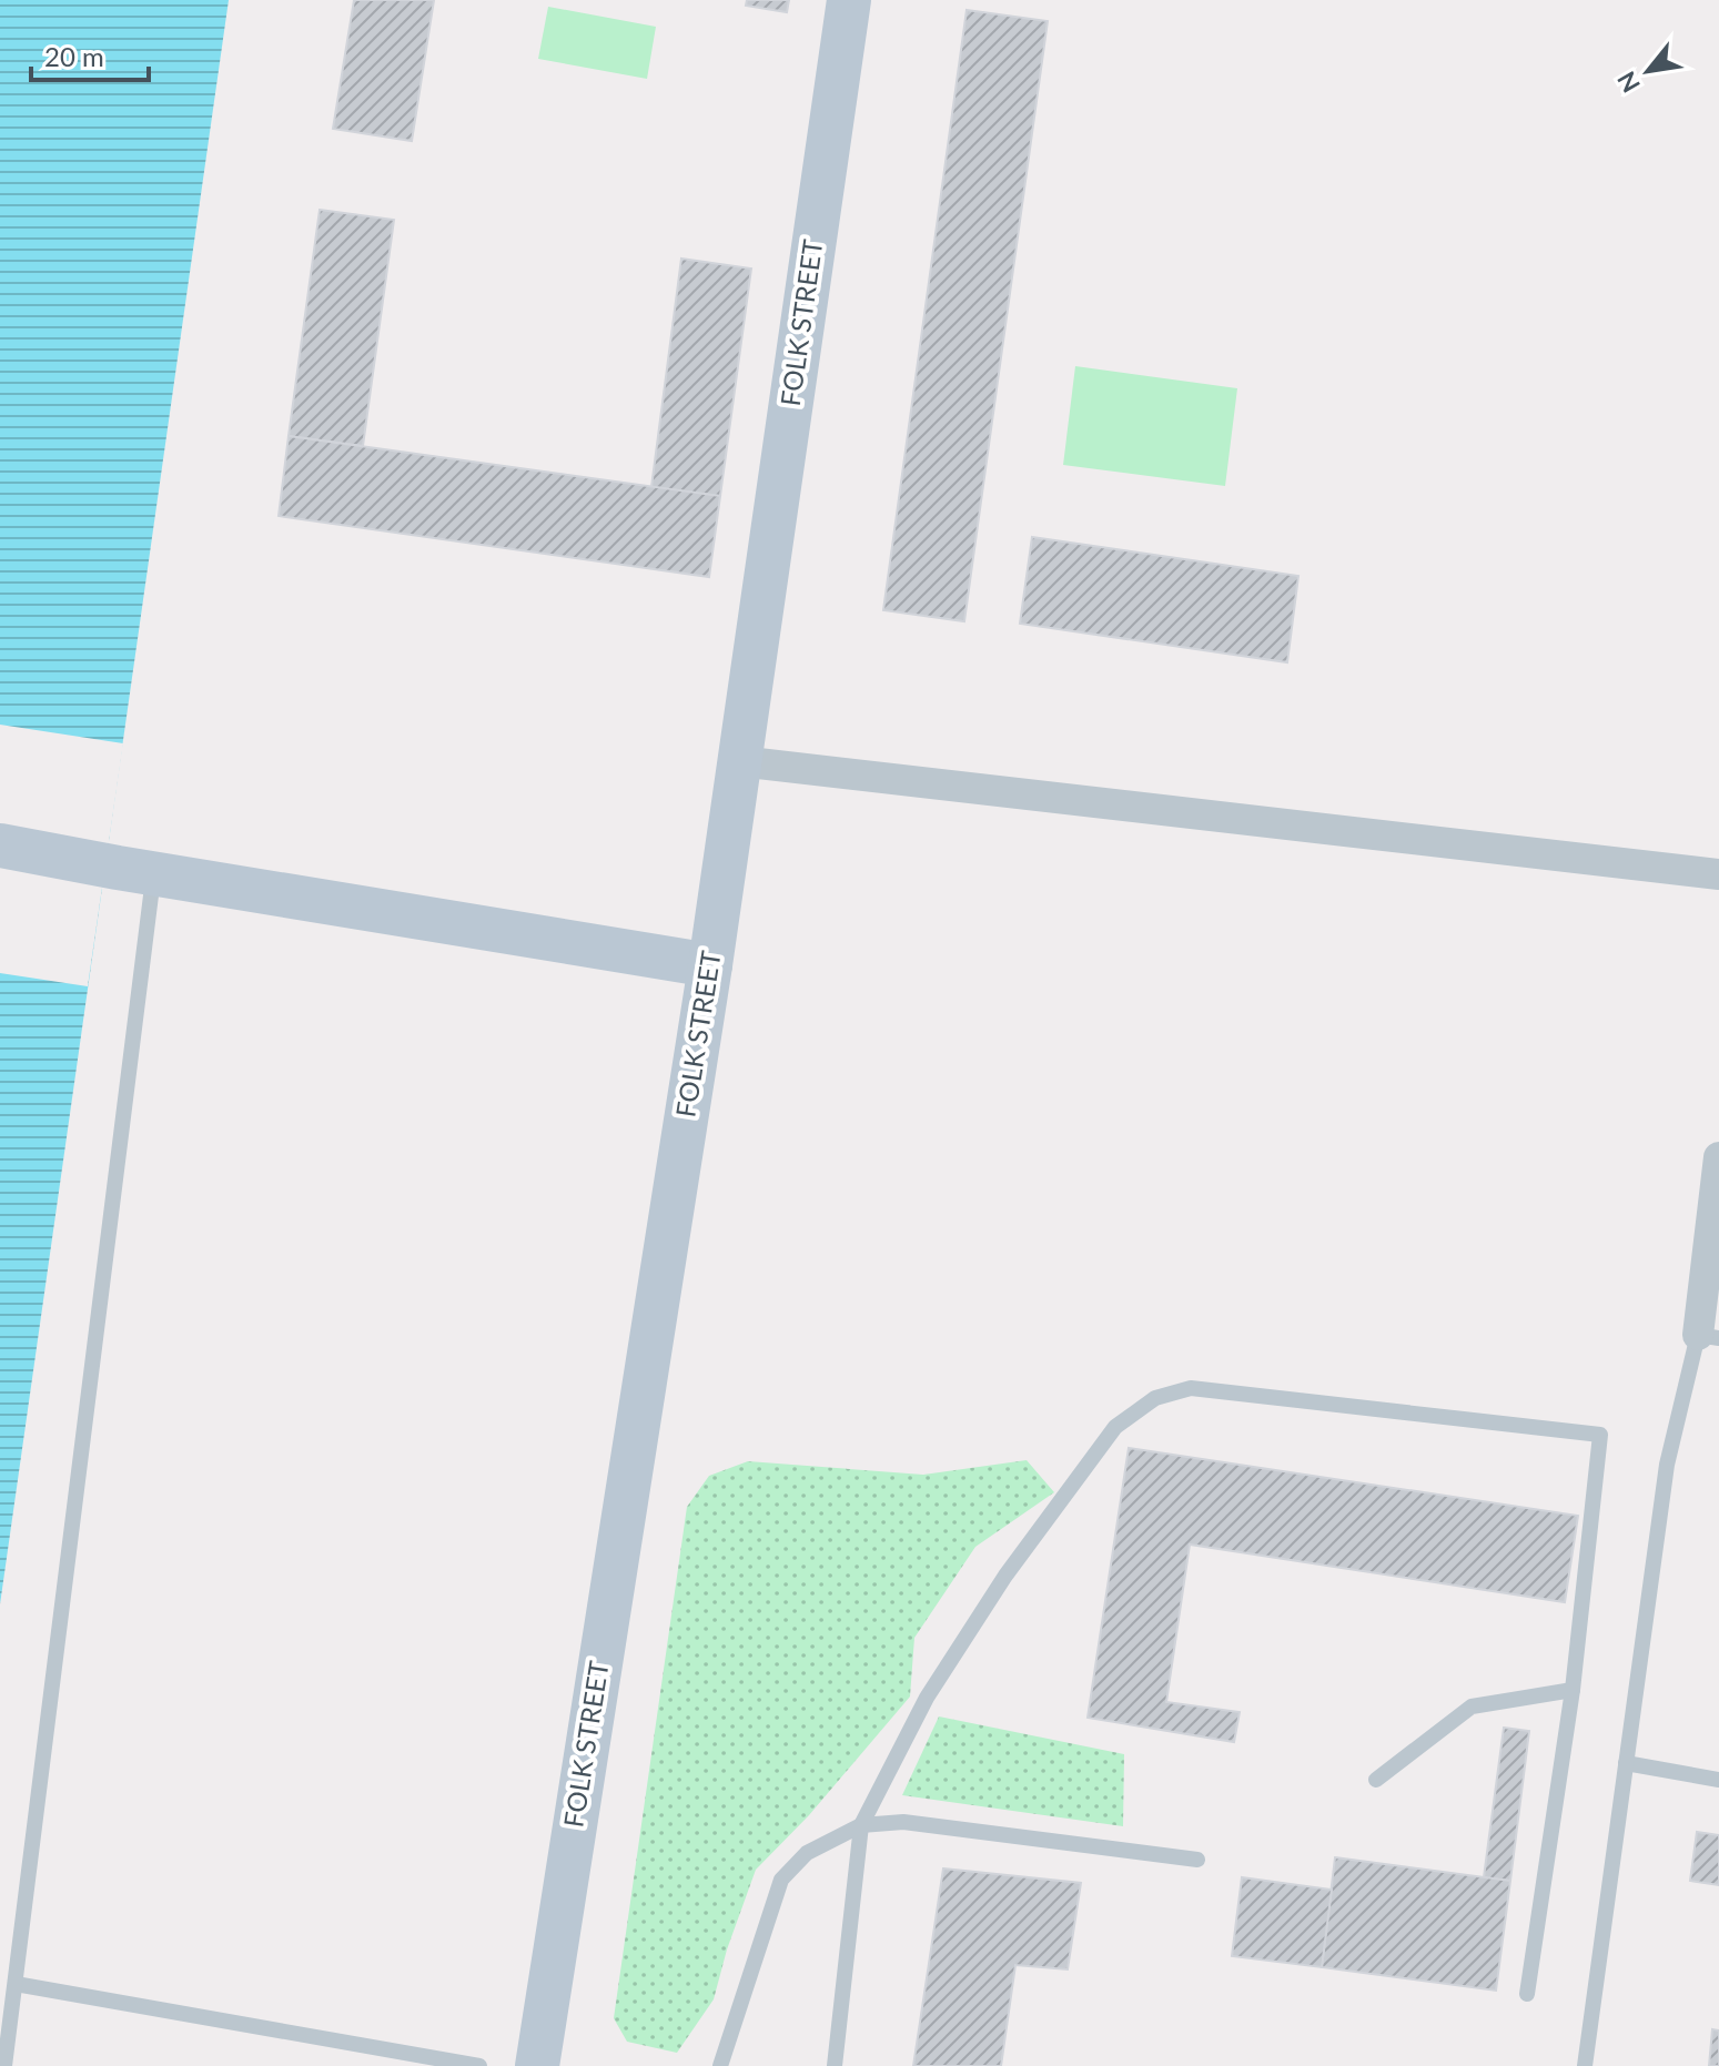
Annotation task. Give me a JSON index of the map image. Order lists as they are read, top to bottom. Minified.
{"streets":{"street":["FOLK STREET"]},"scale_bar":"20 m","north":"bottom left"}
